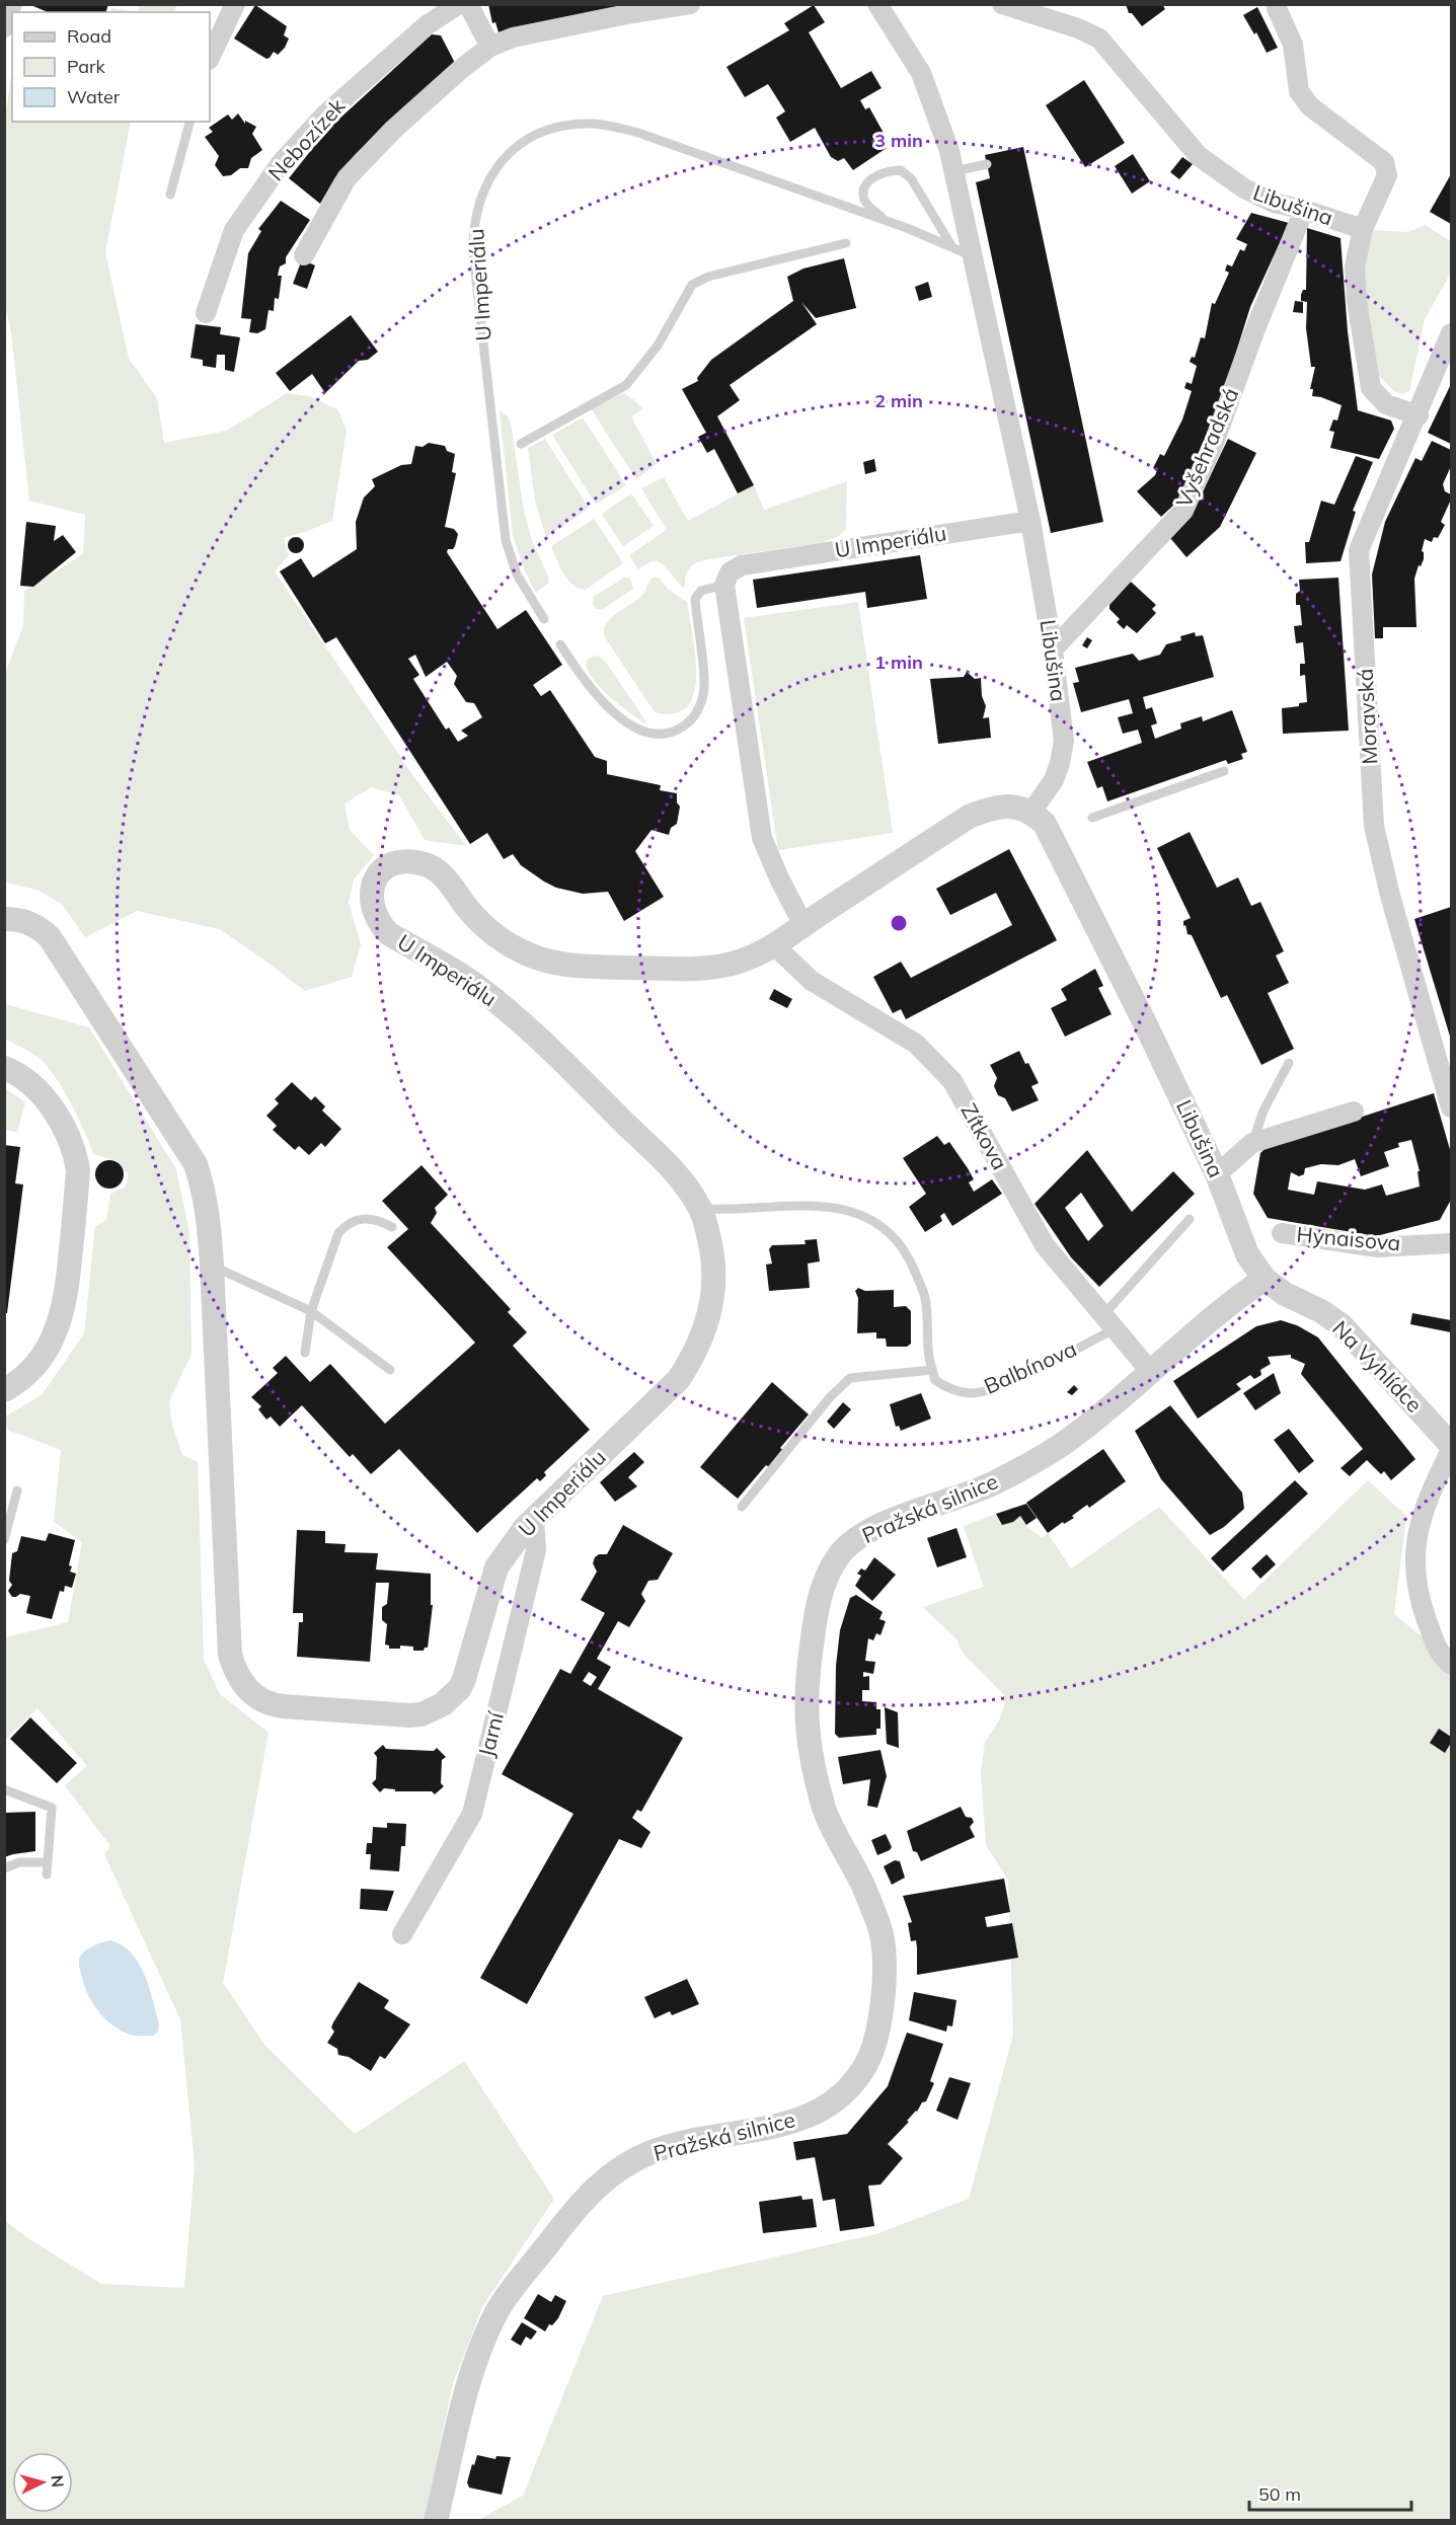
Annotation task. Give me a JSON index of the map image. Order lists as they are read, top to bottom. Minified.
{"streets":{"street":["Nebozízek","Libušina","U Imperiálu","Vyšehradská","Moravská","Zítkova","Hynaisova","Na Vyhlídce","Pražská silnice","Jarní"],"lane":["Balbínova"]},"crossings":[["Libušina","U Imperiálu"],["Libušina","Vyšehradská"],["Libušina","Na Vyhlídce"],["Libušina","Pražská silnice"],["U Imperiálu","Zítkova"],["U Imperiálu","Jarní"],["Zítkova","Balbínova"],["Zítkova","Pražská silnice"],["Na Vyhlídce","Pražská silnice"]],"legend":["Road","Park","Water"],"scale_bar":"50 m","north":"right","rings":["3 min","2 min","1 min"]}
